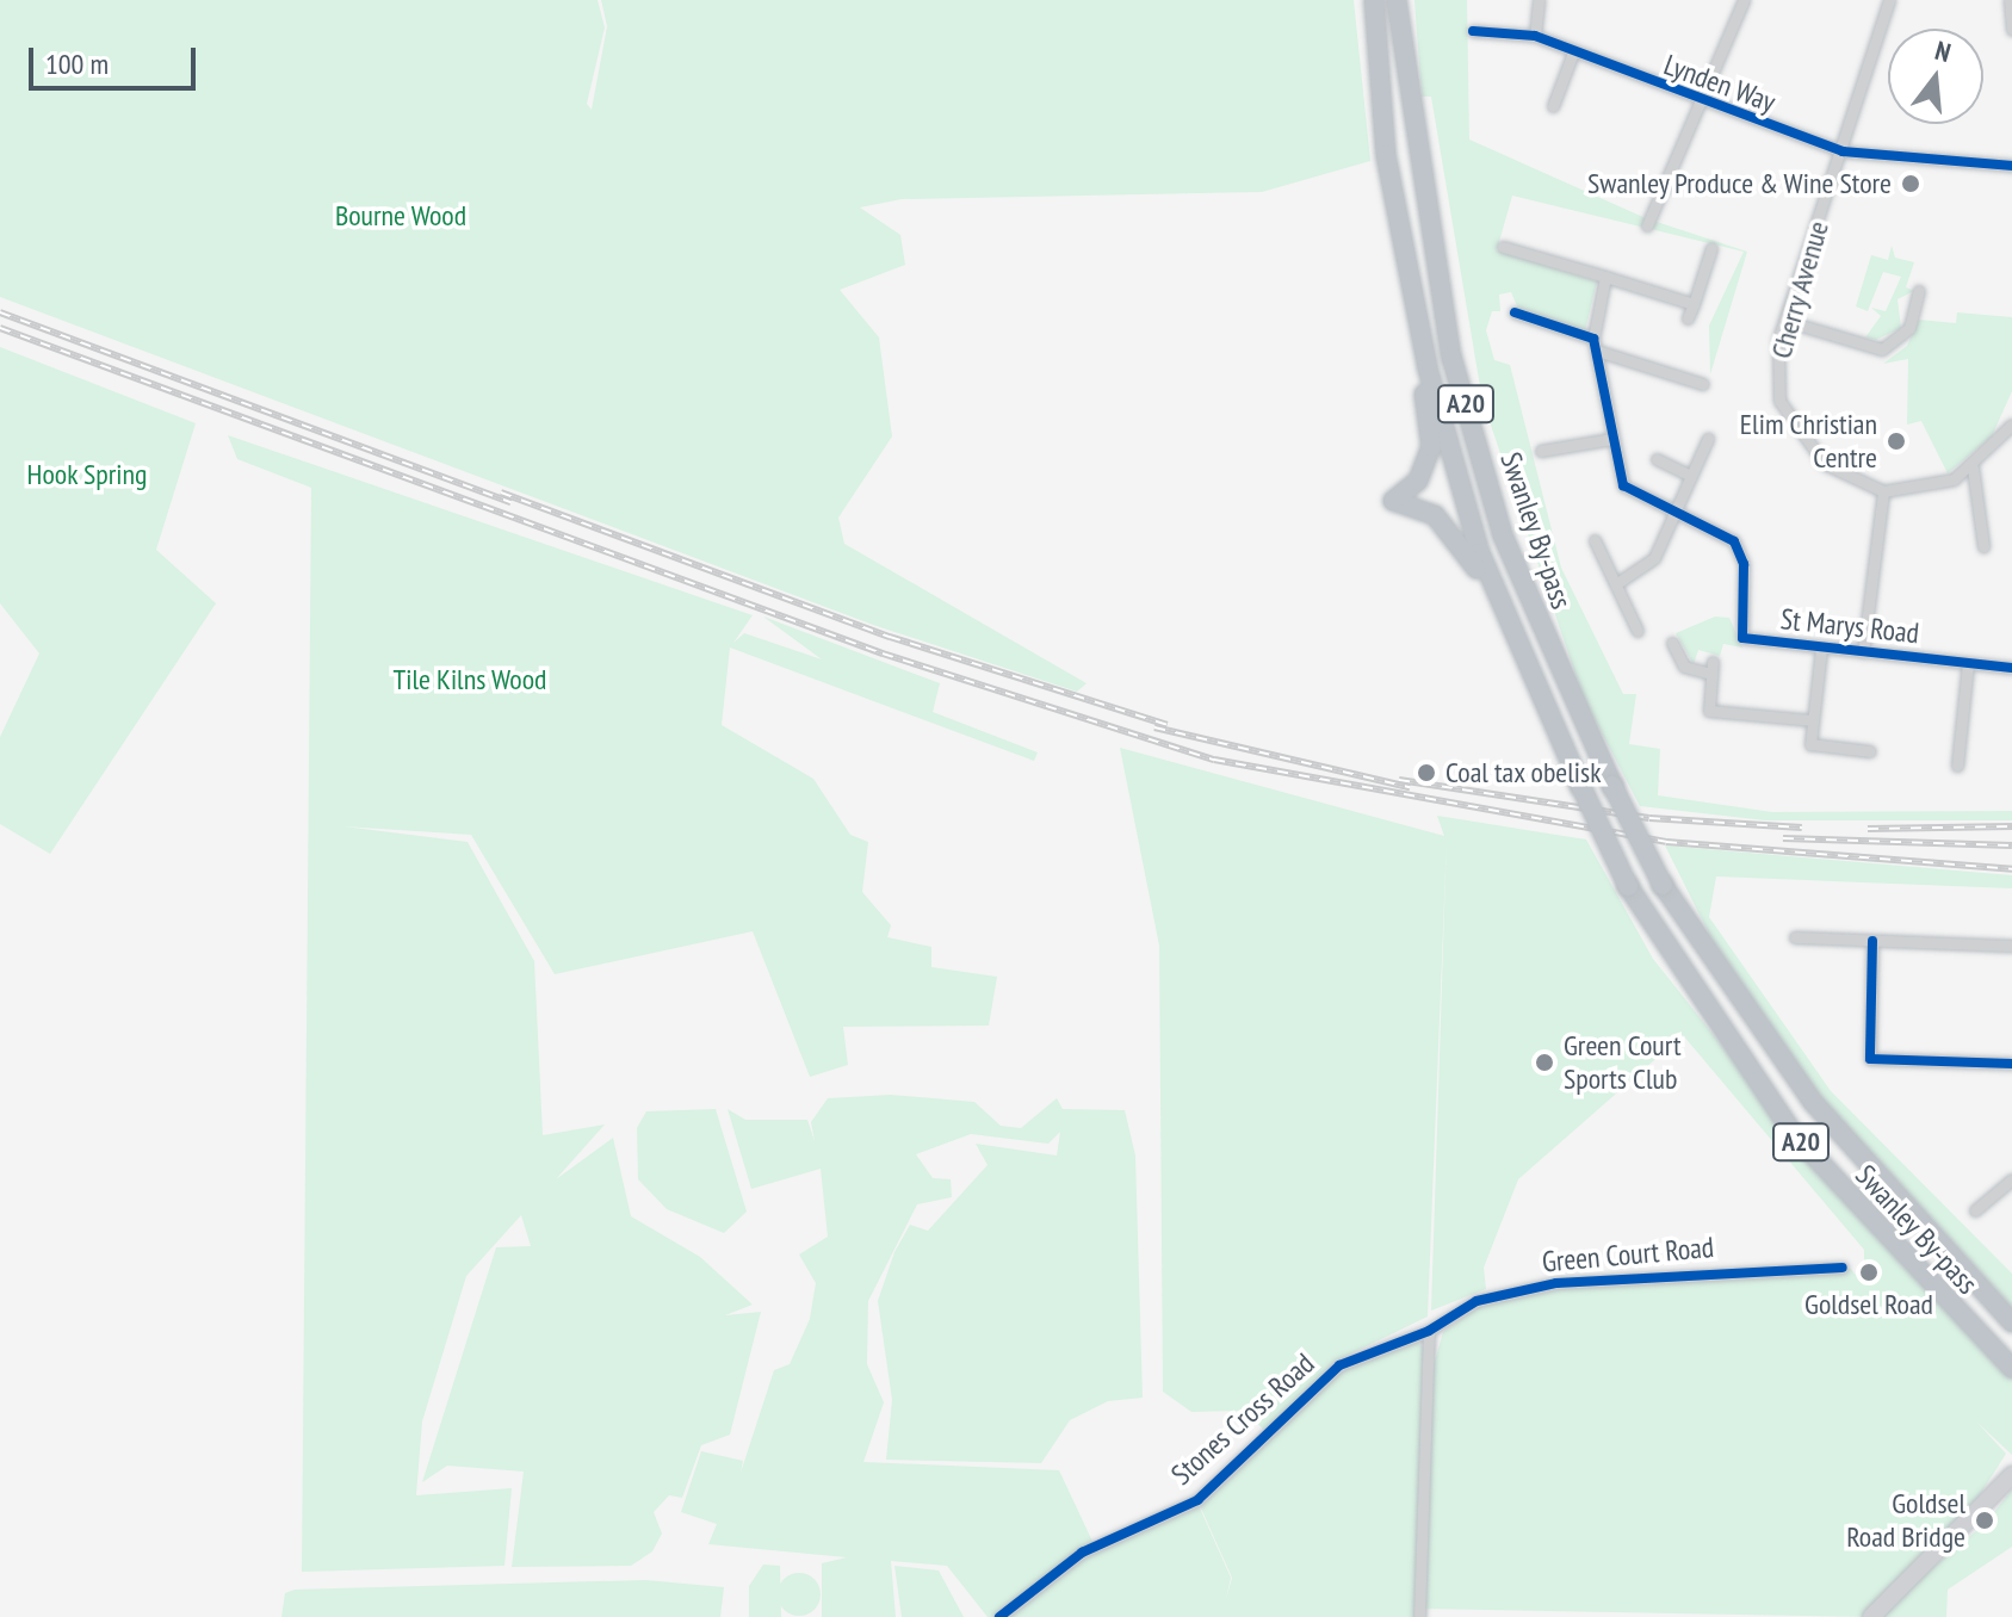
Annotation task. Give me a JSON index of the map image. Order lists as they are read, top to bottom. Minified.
{"streets":{"highway":["A20","Swanley By-pass"],"street":["Lynden Way","Cherry Avenue","St Marys Road","Green Court Road","Stones Cross Road"]},"crossings":[["Lynden Way","Cherry Avenue"],["Green Court Road","Stones Cross Road"]],"parks":["Bourne Wood","Hook Spring","Tile Kilns Wood"],"places":["Swanley Produce & Wine Store","Elim Christian Centre","Coal tax obelisk","Green Court Sports Club","Goldsel Road","Goldsel Road Bridge"],"scale_bar":"100 m","north":"top"}
